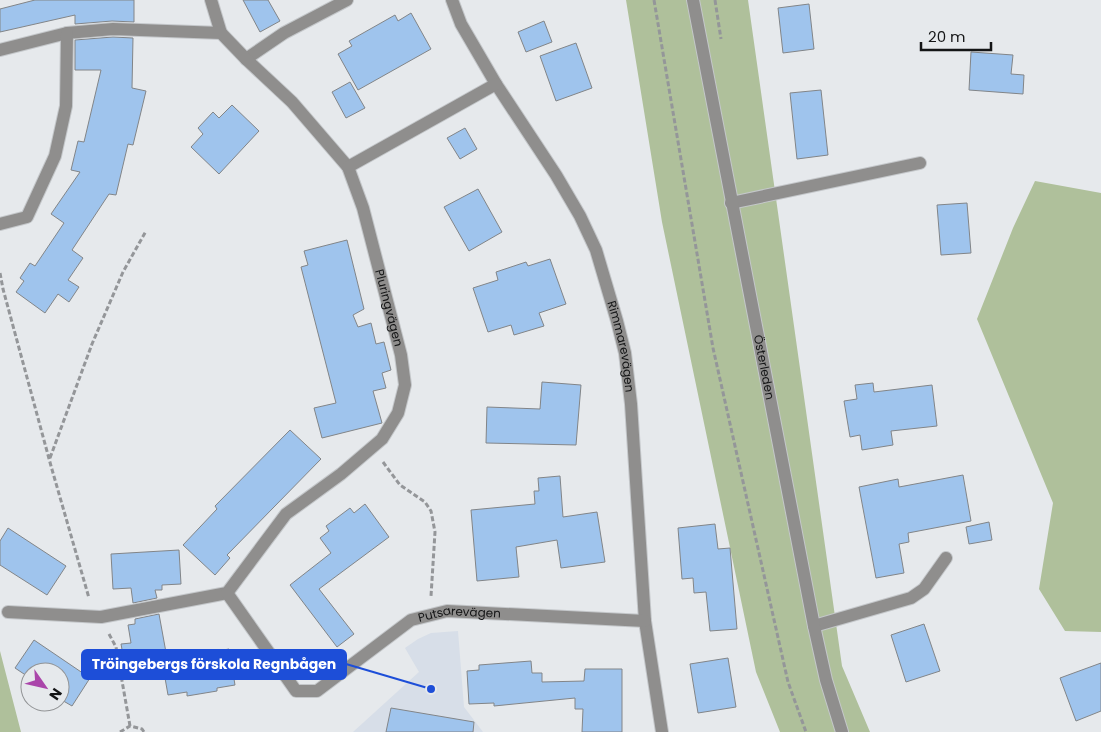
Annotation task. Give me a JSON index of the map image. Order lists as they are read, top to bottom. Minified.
{"streets":{"street":["Pluringvägen","Rimmarevägen","Österleden","Putsarevägen"]},"crossings":[["Pluringvägen","Putsarevägen"],["Rimmarevägen","Putsarevägen"]],"places":["Tröingebergs förskola Regnbågen"],"scale_bar":"20 m","north":"bottom right"}
